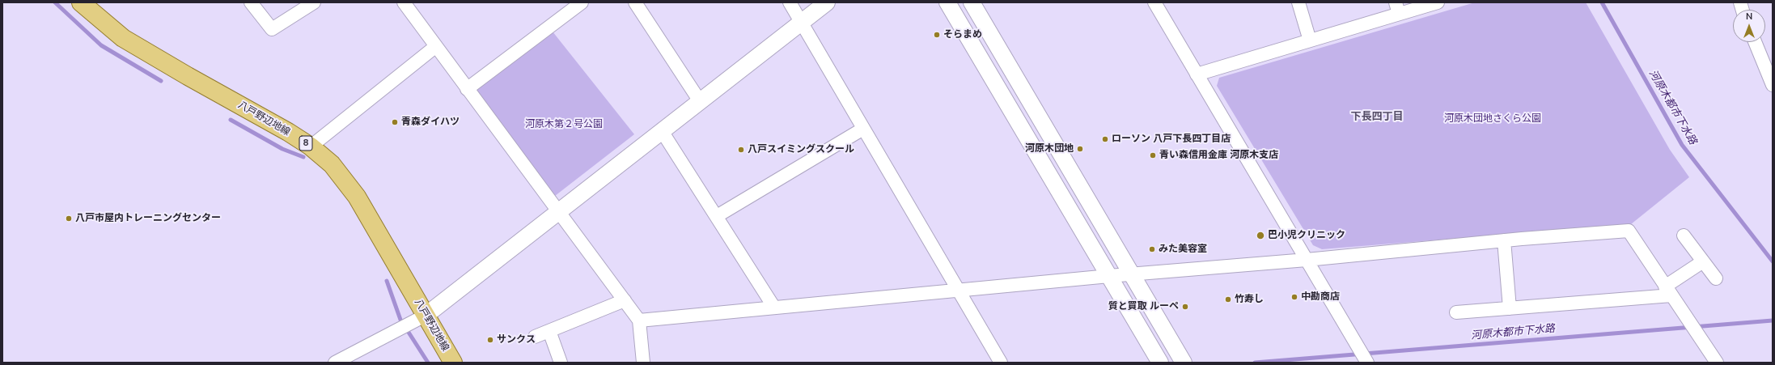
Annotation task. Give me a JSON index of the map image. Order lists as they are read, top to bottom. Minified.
{"streets":{"main road":["八戸野辺地線","8"]},"districts":["下長四丁目"],"water":["河原木都市下水路"],"parks":["河原木団地さくら公園","河原木第２号公園"],"places":["そらまめ","青森ダイハツ","ローソン 八戸下長四丁目店","河原木団地","八戸スイミングスクール","青い森信用金庫 河原木支店","八戸市屋内トレーニングセンター","巴小児クリニック","みた美容室","中勘商店","竹寿し","質と買取 ルーペ","サンクス"],"north":"top"}
